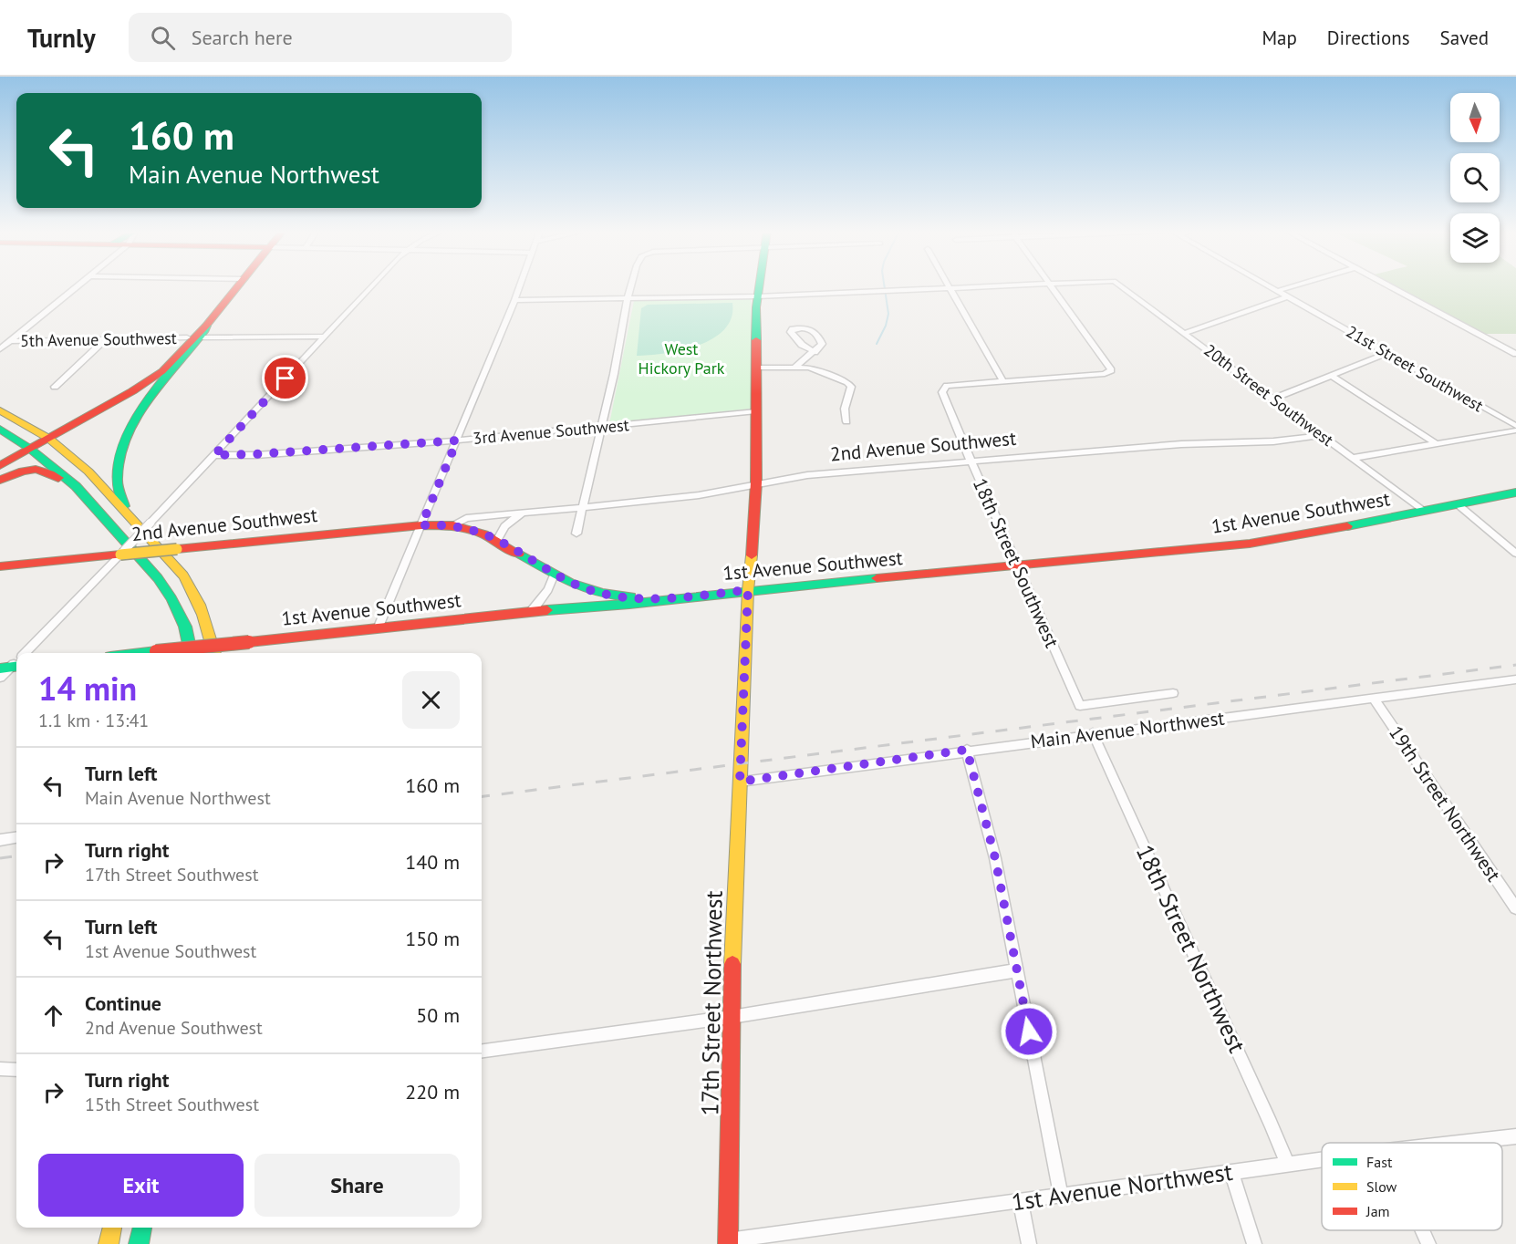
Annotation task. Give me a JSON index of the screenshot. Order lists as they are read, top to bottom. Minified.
{"streets":{"main road":["2nd Avenue Southwest","1st Avenue Southwest","17th Street Northwest"],"street":["5th Avenue Southwest","21st Street Southwest","20th Street Southwest","3rd Avenue Southwest","18th Street Southwest","Main Avenue Northwest","19th Street Northwest","18th Street Northwest","1st Avenue Northwest"]},"crossings":[["20th Street Southwest","2nd Avenue Southwest"],["20th Street Southwest","1st Avenue Southwest"],["3rd Avenue Southwest","17th Street Northwest"],["2nd Avenue Southwest","1st Avenue Southwest"],["2nd Avenue Southwest","18th Street Southwest"],["2nd Avenue Southwest","17th Street Northwest"],["1st Avenue Southwest","18th Street Southwest"],["1st Avenue Southwest","17th Street Northwest"],["Main Avenue Northwest","19th Street Northwest"],["Main Avenue Northwest","18th Street Northwest"],["Main Avenue Northwest","17th Street Northwest"],["18th Street Northwest","1st Avenue Northwest"],["17th Street Northwest","1st Avenue Northwest"]],"parks":["West Hickory Park"],"legend":["Fast","Slow","Jam"],"north":"bottom","page":{"header":"Turnly","search":"Search here","nav":["Map","Directions","Saved"],"turn":["160 m","Main Avenue Northwest"],"heading":["14 min","1.1 km · 13:41"],"list":[{"name":"Turn left","note":"Main Avenue Northwest","value":"160 m"},{"name":"Turn right","note":"17th Street Southwest","value":"140 m"},{"name":"Turn left","note":"1st Avenue Southwest","value":"150 m"},{"name":"Continue","note":"2nd Avenue Southwest","value":"50 m"},{"name":"Turn right","note":"15th Street Southwest","value":"220 m"}],"buttons":["Exit","Share"]}}
